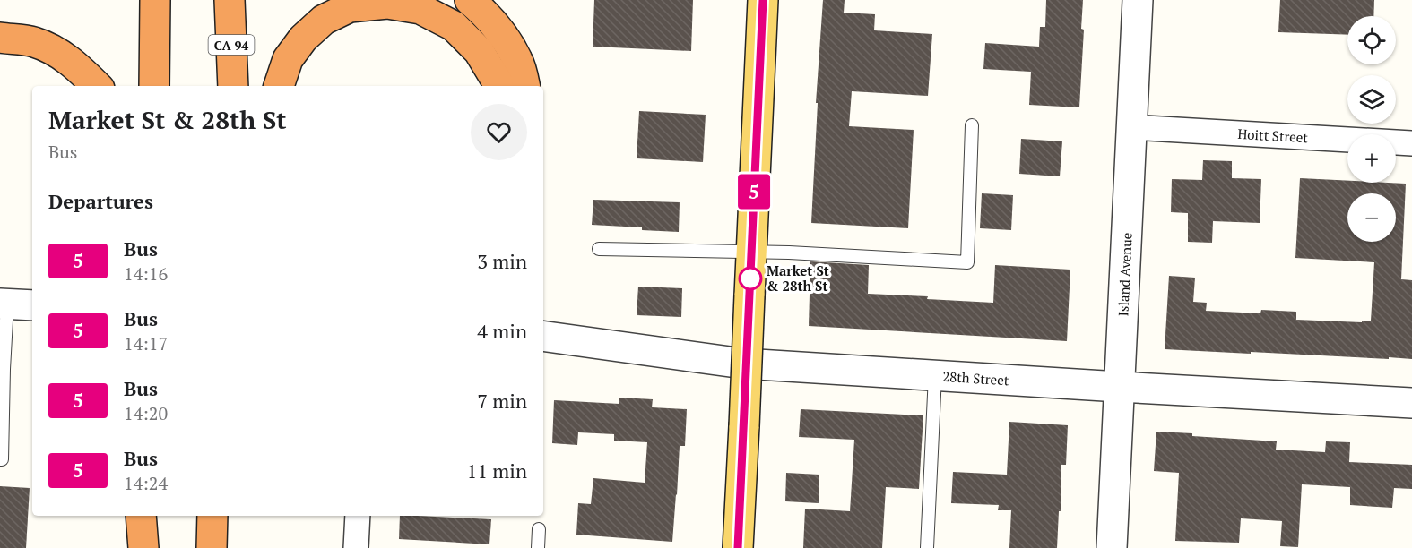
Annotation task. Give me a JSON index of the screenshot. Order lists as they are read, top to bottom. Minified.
{"streets":{"highway":["CA 94"],"street":["Hoitt Street","Island Avenue","28th Street"]},"crossings":[["Hoitt Street","Island Avenue"],["Island Avenue","28th Street"]],"places":["Market St & 28th St"],"lines":["bus line 5"],"page":{"on_map":"5","map_buttons":["+","−"],"heading":[["Market St & 28th St","Bus"],"Departures"],"list":[{"mark":"5","name":"Bus","note":"14:16","value":"3 min"},{"mark":"5","name":"Bus","note":"14:17","value":"4 min"},{"mark":"5","name":"Bus","note":"14:20","value":"7 min"},{"mark":"5","name":"Bus","note":"14:24","value":"11 min"}]}}
